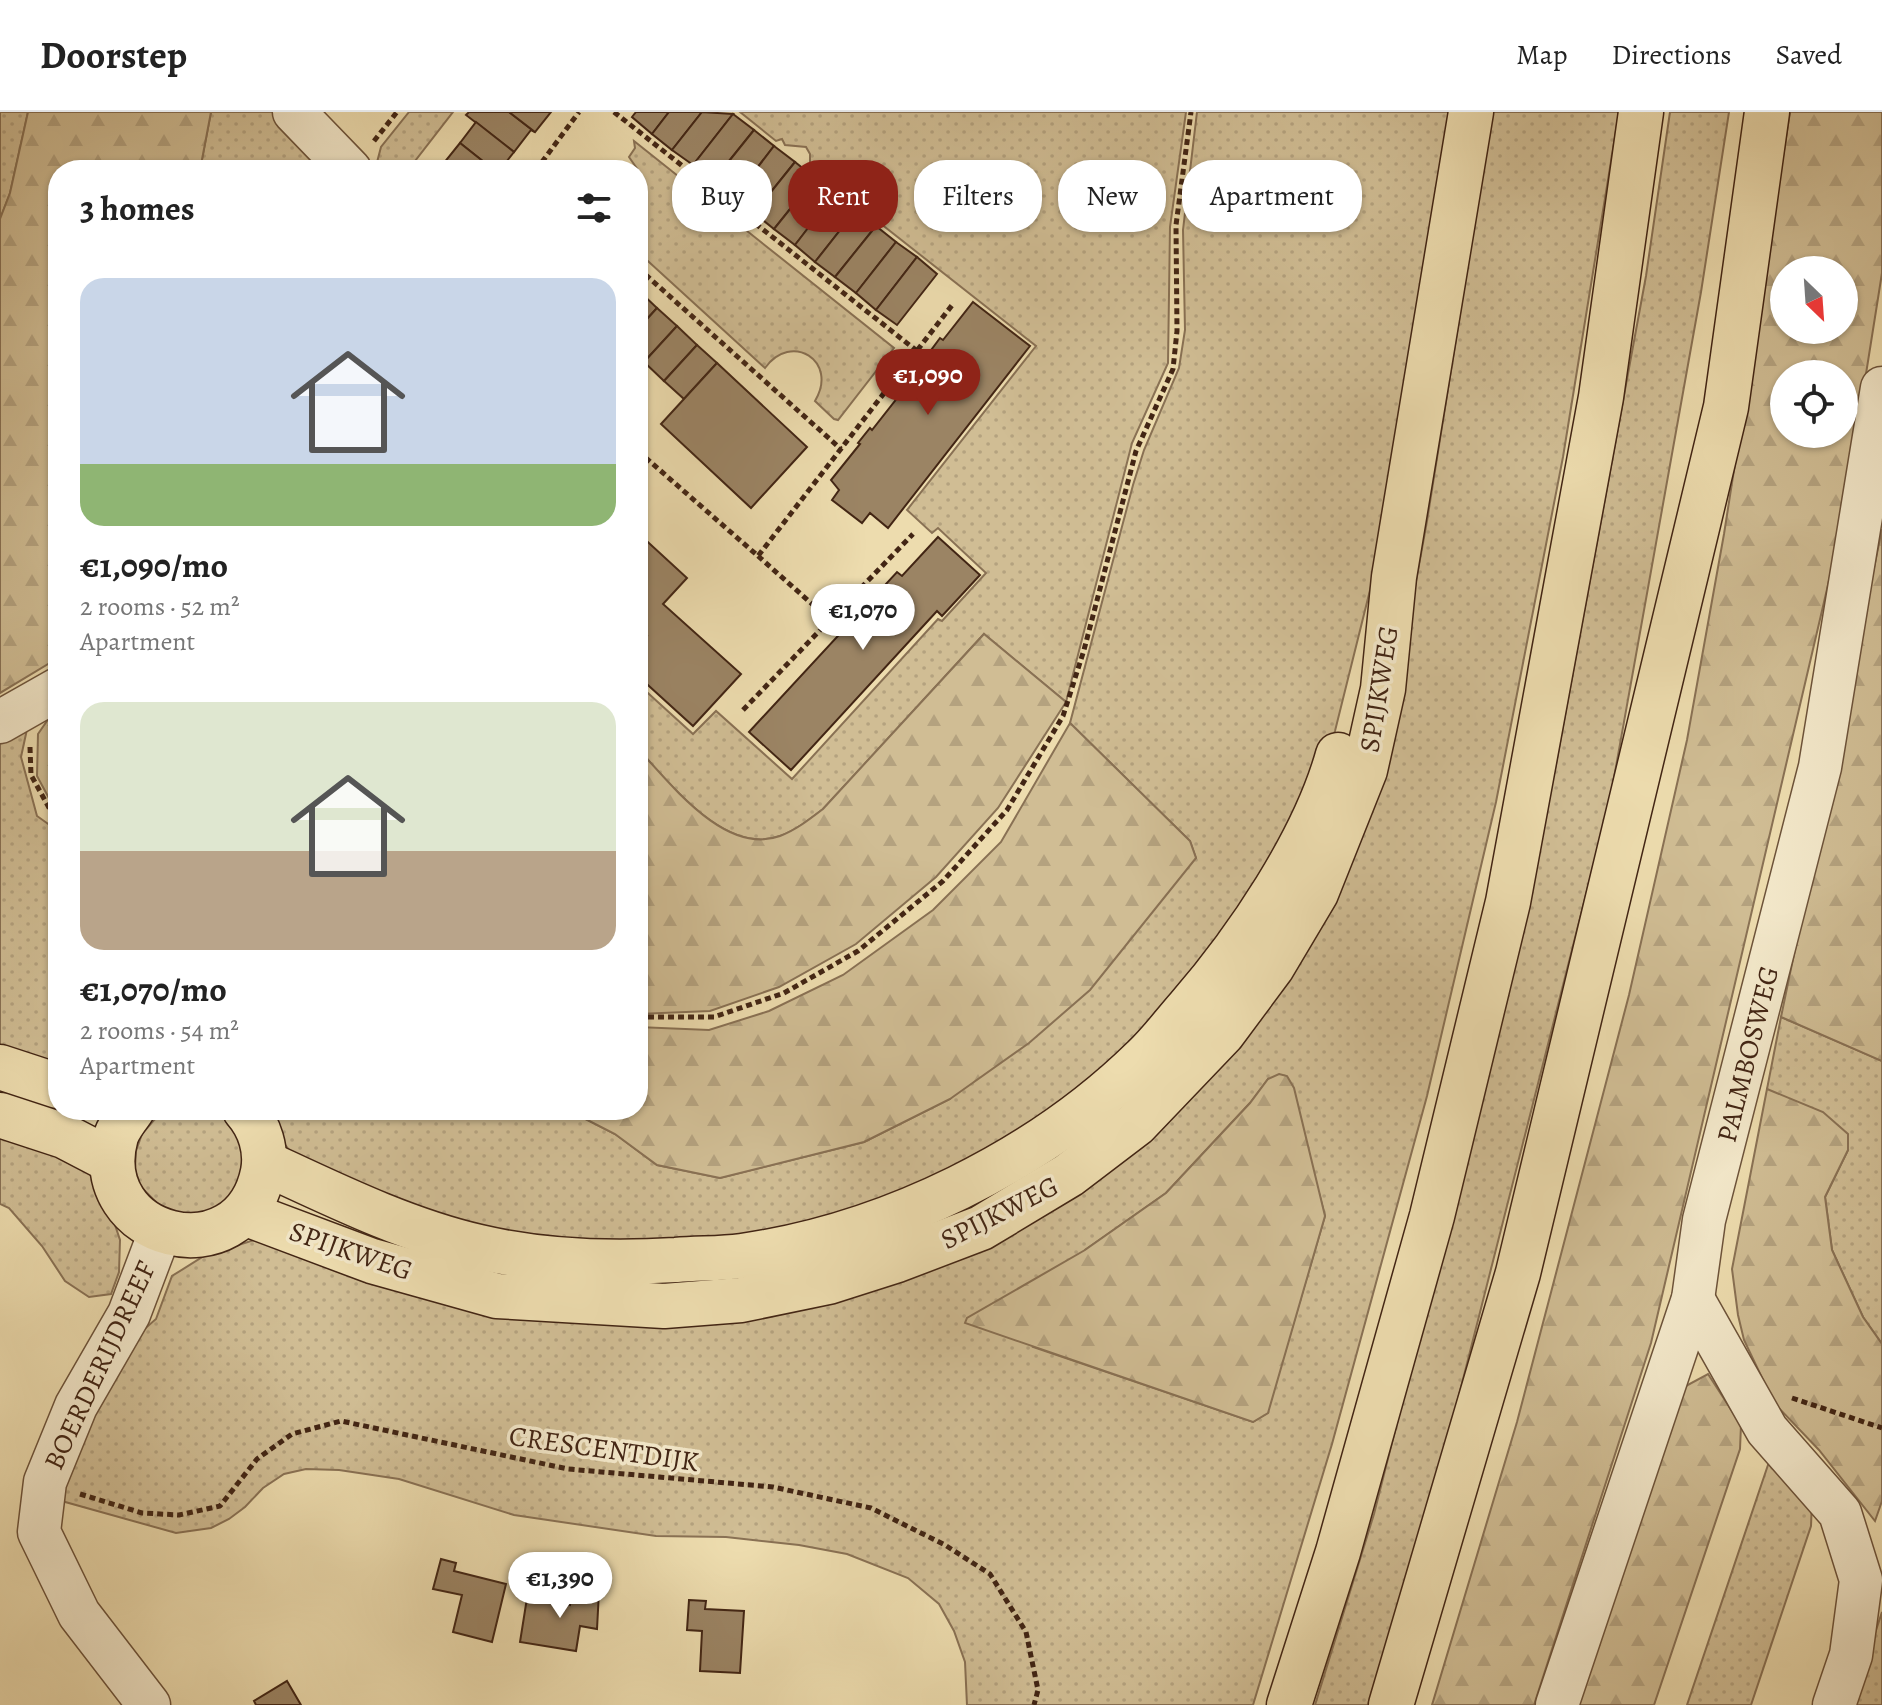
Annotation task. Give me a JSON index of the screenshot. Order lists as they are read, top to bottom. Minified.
{"streets":{"main road":["SPIJKWEG"],"street":["PALMBOSWEG","BOERDERIJDREEF"],"path":["CRESCENTDIJK"]},"crossings":[["BOERDERIJDREEF","CRESCENTDIJK"]],"north":"bottom right","page":{"header":"Doorstep","nav":["Map","Directions","Saved"],"chip":["Buy","Rent","Filters","New","Apartment"],"heading":"3 homes","list":[{"name":"€1,090/mo","note":"2 rooms · 52 m² · Apartment"},{"name":"€1,070/mo","note":"2 rooms · 54 m² · Apartment"}],"price":["€1,090","€1,070","€1,390"]}}
